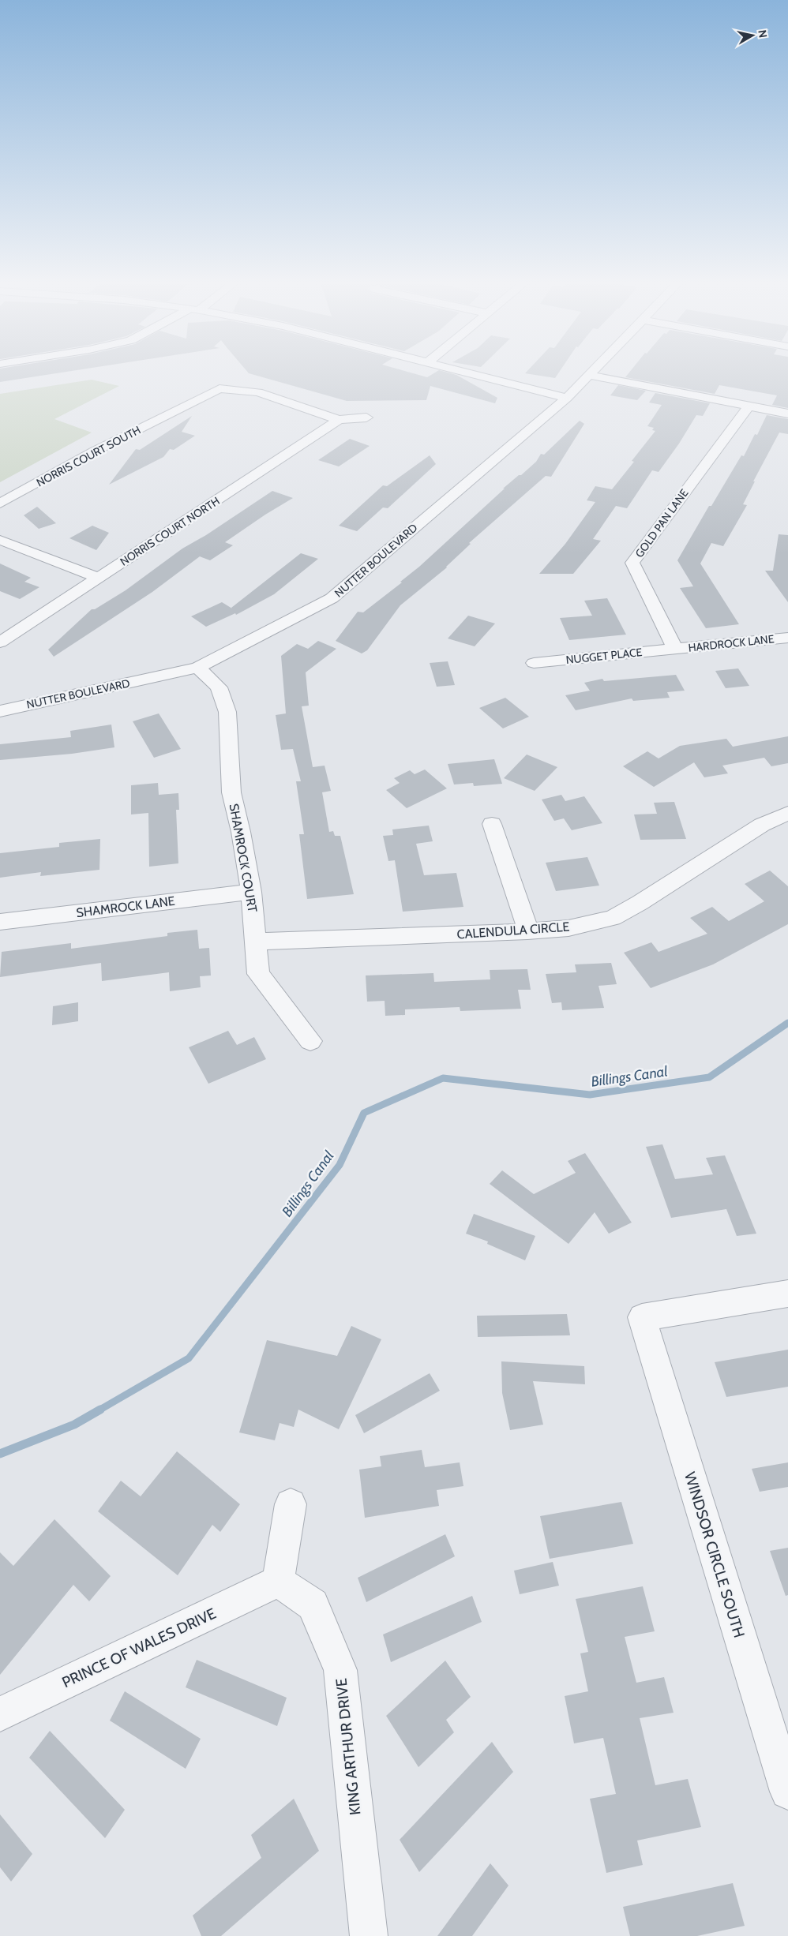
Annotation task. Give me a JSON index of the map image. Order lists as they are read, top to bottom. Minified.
{"streets":{"street":["NORRIS COURT SOUTH","GOLD PAN LANE","NORRIS COURT NORTH","NUTTER BOULEVARD","HARDROCK LANE","NUGGET PLACE","SHAMROCK COURT","SHAMROCK LANE","CALENDULA CIRCLE","WINDSOR CIRCLE SOUTH","PRINCE OF WALES DRIVE","KING ARTHUR DRIVE"]},"crossings":[["GOLD PAN LANE","HARDROCK LANE"],["GOLD PAN LANE","NUGGET PLACE"],["NUTTER BOULEVARD","SHAMROCK COURT"],["HARDROCK LANE","NUGGET PLACE"],["SHAMROCK COURT","SHAMROCK LANE"],["SHAMROCK COURT","CALENDULA CIRCLE"],["PRINCE OF WALES DRIVE","KING ARTHUR DRIVE"]],"water":["Billings Canal"],"north":"right"}
